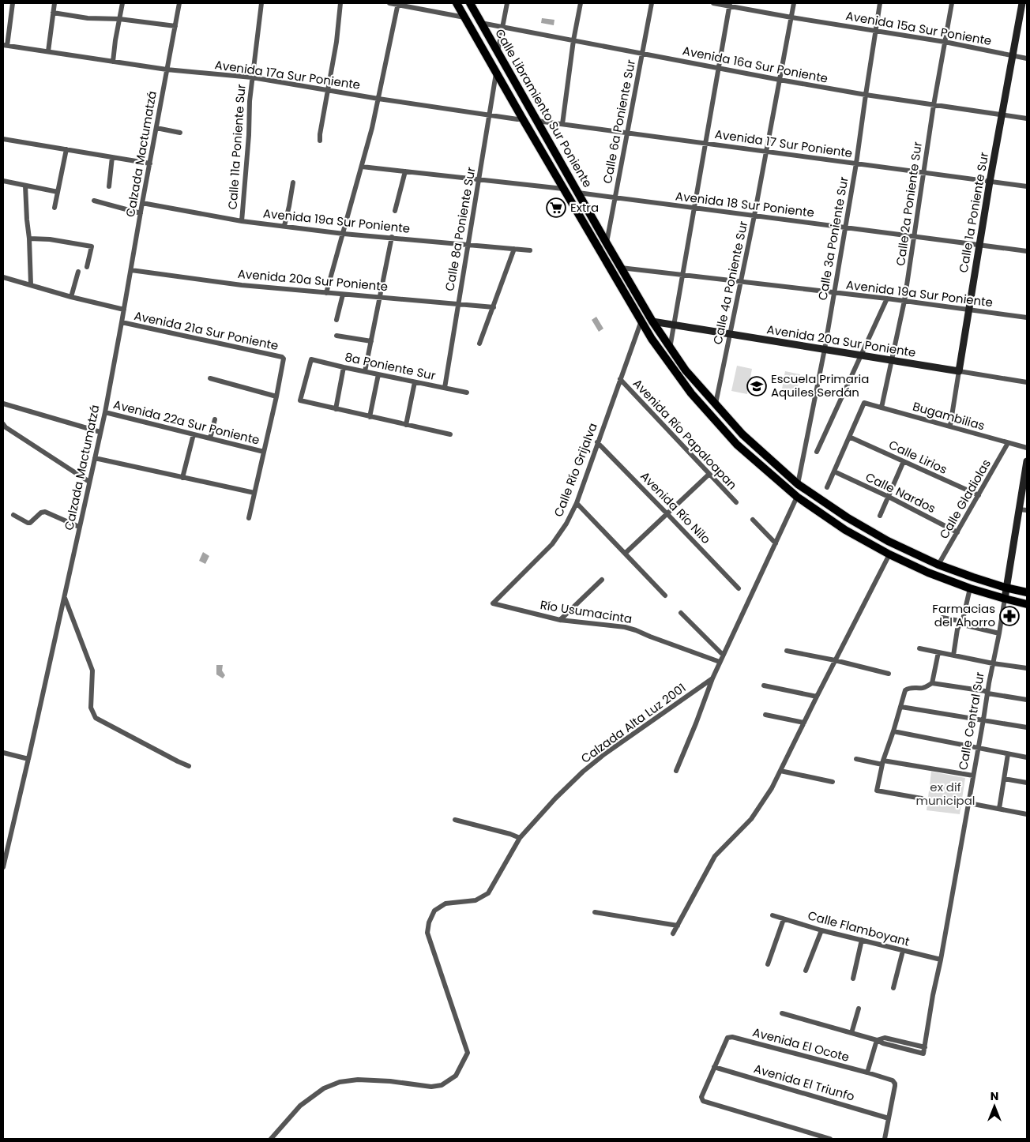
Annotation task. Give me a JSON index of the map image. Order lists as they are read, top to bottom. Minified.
{"streets":{"main road":["Calle Libramiento Sur Poniente"],"street":["Avenida 15a Sur Poniente","Avenida 16a Sur Poniente","Avenida 17a Sur Poniente","Calle 6a Poniente Sur","Avenida 17 Sur Poniente","Calle 11a Poniente Sur","Calzada Mactumatzá","Calle 2a Poniente Sur","Avenida 18 Sur Poniente","Calle 1a Poniente Sur","Avenida 19a Sur Poniente","Calle 8a Poniente Sur","Calle 3a Poniente Sur","Avenida 20a Sur Poniente","Calle 4a Poniente Sur","Avenida 21a Sur Poniente","8a Poniente Sur","Bugambilias","Avenida 22a Sur Poniente","Avenida Río Papaloapan","Calle Lirios","Calle Río Grijalva","Calle Nardos","Calle Gladiolas","Avenida Río Nilo","Río Usumacinta","Calle Central Sur","Calzada Alta Luz 2001","Calle Flamboyant","Avenida El Ocote","Avenida El Triunfo"]},"crossings":[["Avenida 15a Sur Poniente","Calle 2a Poniente Sur"],["Avenida 15a Sur Poniente","Calle 1a Poniente Sur"],["Avenida 15a Sur Poniente","Calle 3a Poniente Sur"],["Avenida 15a Sur Poniente","Calle 4a Poniente Sur"],["Avenida 16a Sur Poniente","Calle Libramiento Sur Poniente"],["Avenida 16a Sur Poniente","Calle 6a Poniente Sur"],["Avenida 16a Sur Poniente","Calle 2a Poniente Sur"],["Avenida 16a Sur Poniente","Calle 1a Poniente Sur"],["Avenida 16a Sur Poniente","Calle 3a Poniente Sur"],["Avenida 16a Sur Poniente","Calle 4a Poniente Sur"],["Avenida 17a Sur Poniente","Calle Libramiento Sur Poniente"],["Avenida 17a Sur Poniente","Calle 11a Poniente Sur"],["Avenida 17a Sur Poniente","Calzada Mactumatzá"],["Avenida 17a Sur Poniente","Calle 8a Poniente Sur"],["Calle Libramiento Sur Poniente","Calle 6a Poniente Sur"],["Calle Libramiento Sur Poniente","Avenida 17 Sur Poniente"],["Calle Libramiento Sur Poniente","Avenida 18 Sur Poniente"],["Calle Libramiento Sur Poniente","Avenida 19a Sur Poniente"],["Calle Libramiento Sur Poniente","Calle 8a Poniente Sur"],["Calle Libramiento Sur Poniente","Calle 3a Poniente Sur"],["Calle Libramiento Sur Poniente","Avenida 20a Sur Poniente"],["Calle Libramiento Sur Poniente","Calle 4a Poniente Sur"],["Calle Libramiento Sur Poniente","Calle Río Grijalva"],["Calle Libramiento Sur Poniente","Calle Gladiolas"],["Calle Libramiento Sur Poniente","Calle Central Sur"],["Calle 6a Poniente Sur","Avenida 17 Sur Poniente"],["Calle 6a Poniente Sur","Avenida 18 Sur Poniente"],["Avenida 17 Sur Poniente","Calle 2a Poniente Sur"],["Avenida 17 Sur Poniente","Calle 1a Poniente Sur"],["Avenida 17 Sur Poniente","Calle 3a Poniente Sur"],["Avenida 17 Sur Poniente","Calle 4a Poniente Sur"],["Calle 11a Poniente Sur","Avenida 19a Sur Poniente"],["Calzada Mactumatzá","Avenida 19a Sur Poniente"],["Calzada Mactumatzá","Avenida 20a Sur Poniente"],["Calzada Mactumatzá","Avenida 21a Sur Poniente"],["Calzada Mactumatzá","Avenida 22a Sur Poniente"],["Calle 2a Poniente Sur","Avenida 18 Sur Poniente"],["Calle 2a Poniente Sur","Avenida 19a Sur Poniente"],["Calle 2a Poniente Sur","Avenida 20a Sur Poniente"],["Calle 2a Poniente Sur","Bugambilias"],["Avenida 18 Sur Poniente","Calle 1a Poniente Sur"],["Avenida 18 Sur Poniente","Calle 3a Poniente Sur"],["Avenida 18 Sur Poniente","Calle 4a Poniente Sur"],["Calle 1a Poniente Sur","Avenida 19a Sur Poniente"],["Calle 1a Poniente Sur","Avenida 20a Sur Poniente"],["Calle 1a Poniente Sur","Bugambilias"],["Avenida 19a Sur Poniente","Calle 8a Poniente Sur"],["Avenida 19a Sur Poniente","Calle 3a Poniente Sur"],["Avenida 19a Sur Poniente","Calle 4a Poniente Sur"],["Calle 8a Poniente Sur","Avenida 20a Sur Poniente"],["Calle 8a Poniente Sur","8a Poniente Sur"],["Calle 3a Poniente Sur","Avenida 20a Sur Poniente"],["Avenida 20a Sur Poniente","Calle 4a Poniente Sur"],["Bugambilias","Calle Lirios"],["Bugambilias","Calle Gladiolas"],["Avenida Río Papaloapan","Calle Río Grijalva"],["Calle Lirios","Calle Gladiolas"],["Calle Río Grijalva","Avenida Río Nilo"],["Calle Río Grijalva","Río Usumacinta"],["Calle Nardos","Calle Gladiolas"],["Calle Central Sur","Calle Flamboyant"],["Avenida El Ocote","Avenida El Triunfo"]],"parks":["ex dif municipal"],"places":{"supermarket":["Extra"],"school or university":["Escuela Primaria Aquiles Serdán"],"pharmacy":["Farmacias del Ahorro"]},"north":"top"}
